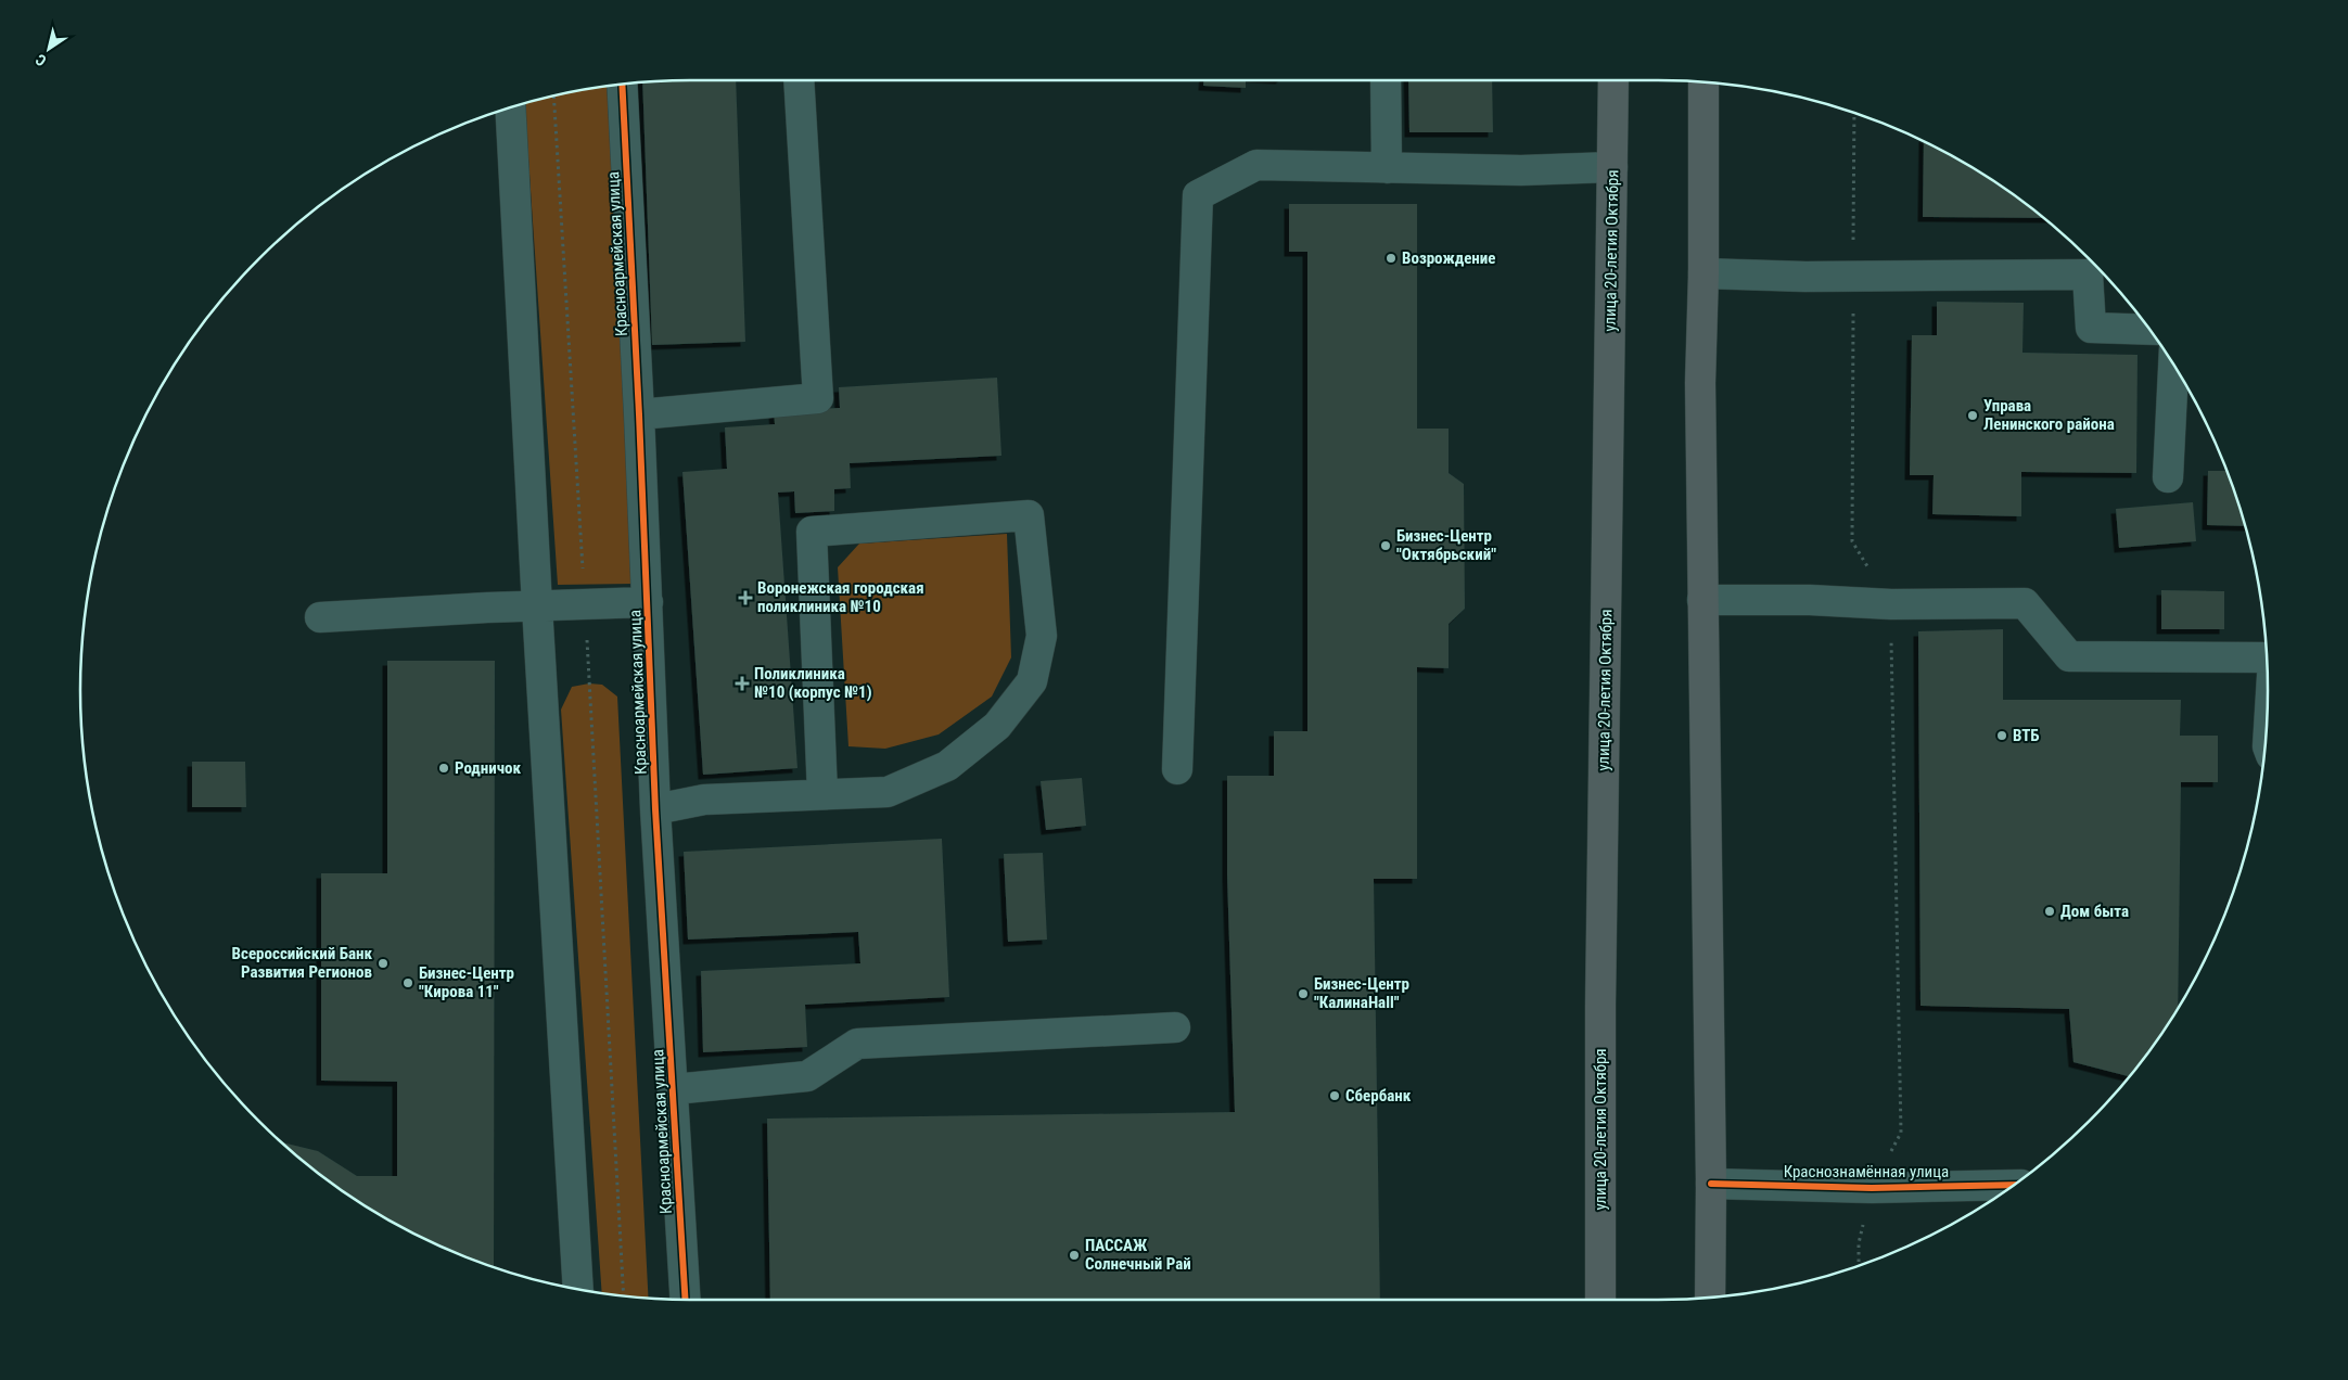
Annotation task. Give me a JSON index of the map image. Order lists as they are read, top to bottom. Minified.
{"streets":{"main road":["улица 20-летия Октября"],"street":["Красноармейская улица","Краснознамённая улица"]},"places":{"other":["Возрождение","Управа Ленинского района","Бизнес-Центр \"Октябрьский\"","ВТБ","Родничок","Дом быта","Всероссийский Банк Развития Регионов","Бизнес-Центр \"Кирова 11\"","Бизнес-Центр \"КалинаHall\"","Сбербанк","ПАССАЖ Солнечный Рай"],"health":["Воронежская городская поликлиника №10","Поликлиника №10 (корпус №1)"]},"north":"bottom left"}
